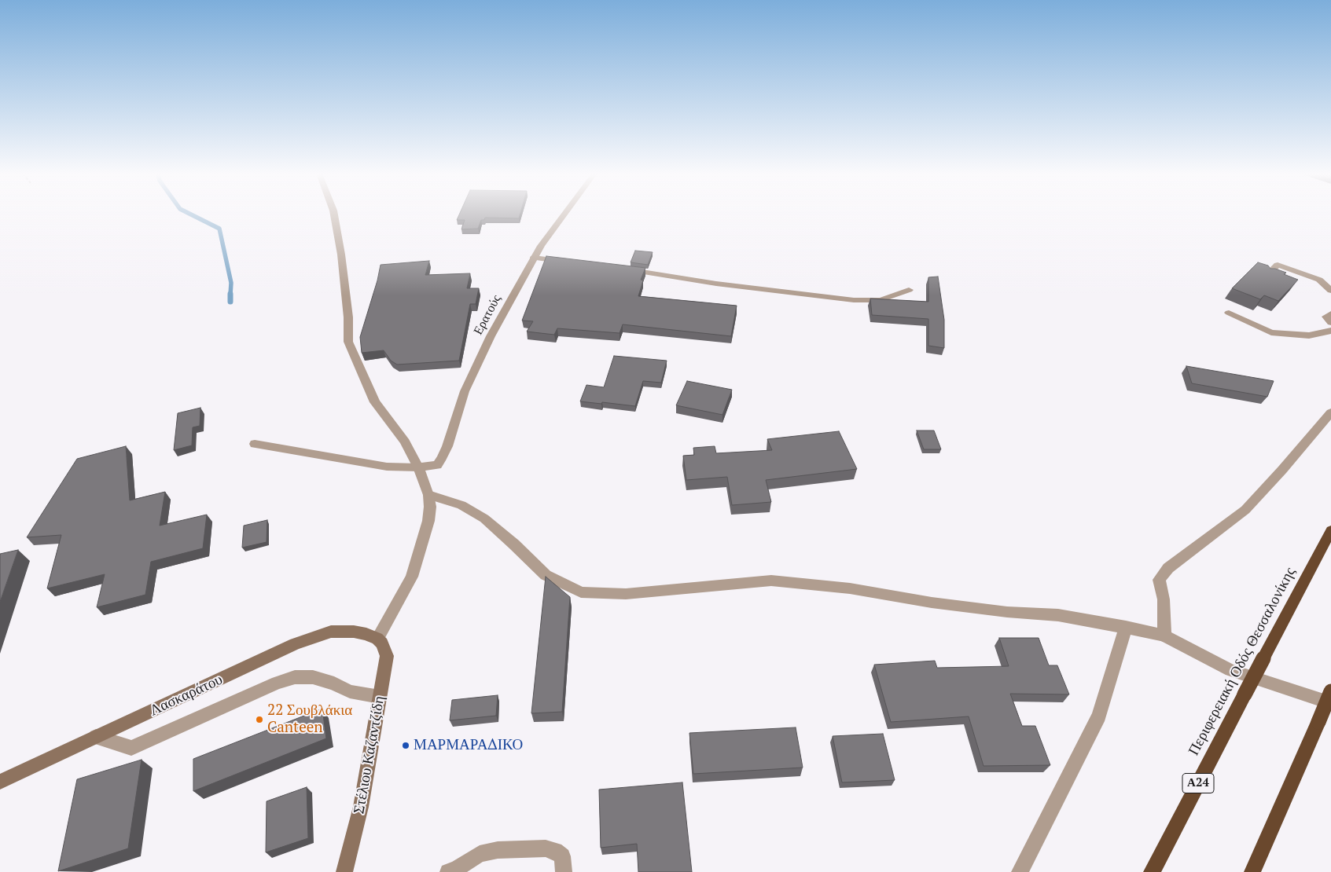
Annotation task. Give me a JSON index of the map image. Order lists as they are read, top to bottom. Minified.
{"streets":{"highway":["Περιφερειακή Οδός Θεσσαλονίκης","Α24"],"main road":["Λασκαράτου","Στέλιου Καζαντζίδη"],"street":["Ερατούς"]},"crossings":[["Λασκαράτου","Στέλιου Καζαντζίδη"]],"places":["22 Σουβλάκια Canteen","ΜΑΡΜΑΡΑΔΙΚΟ"]}
